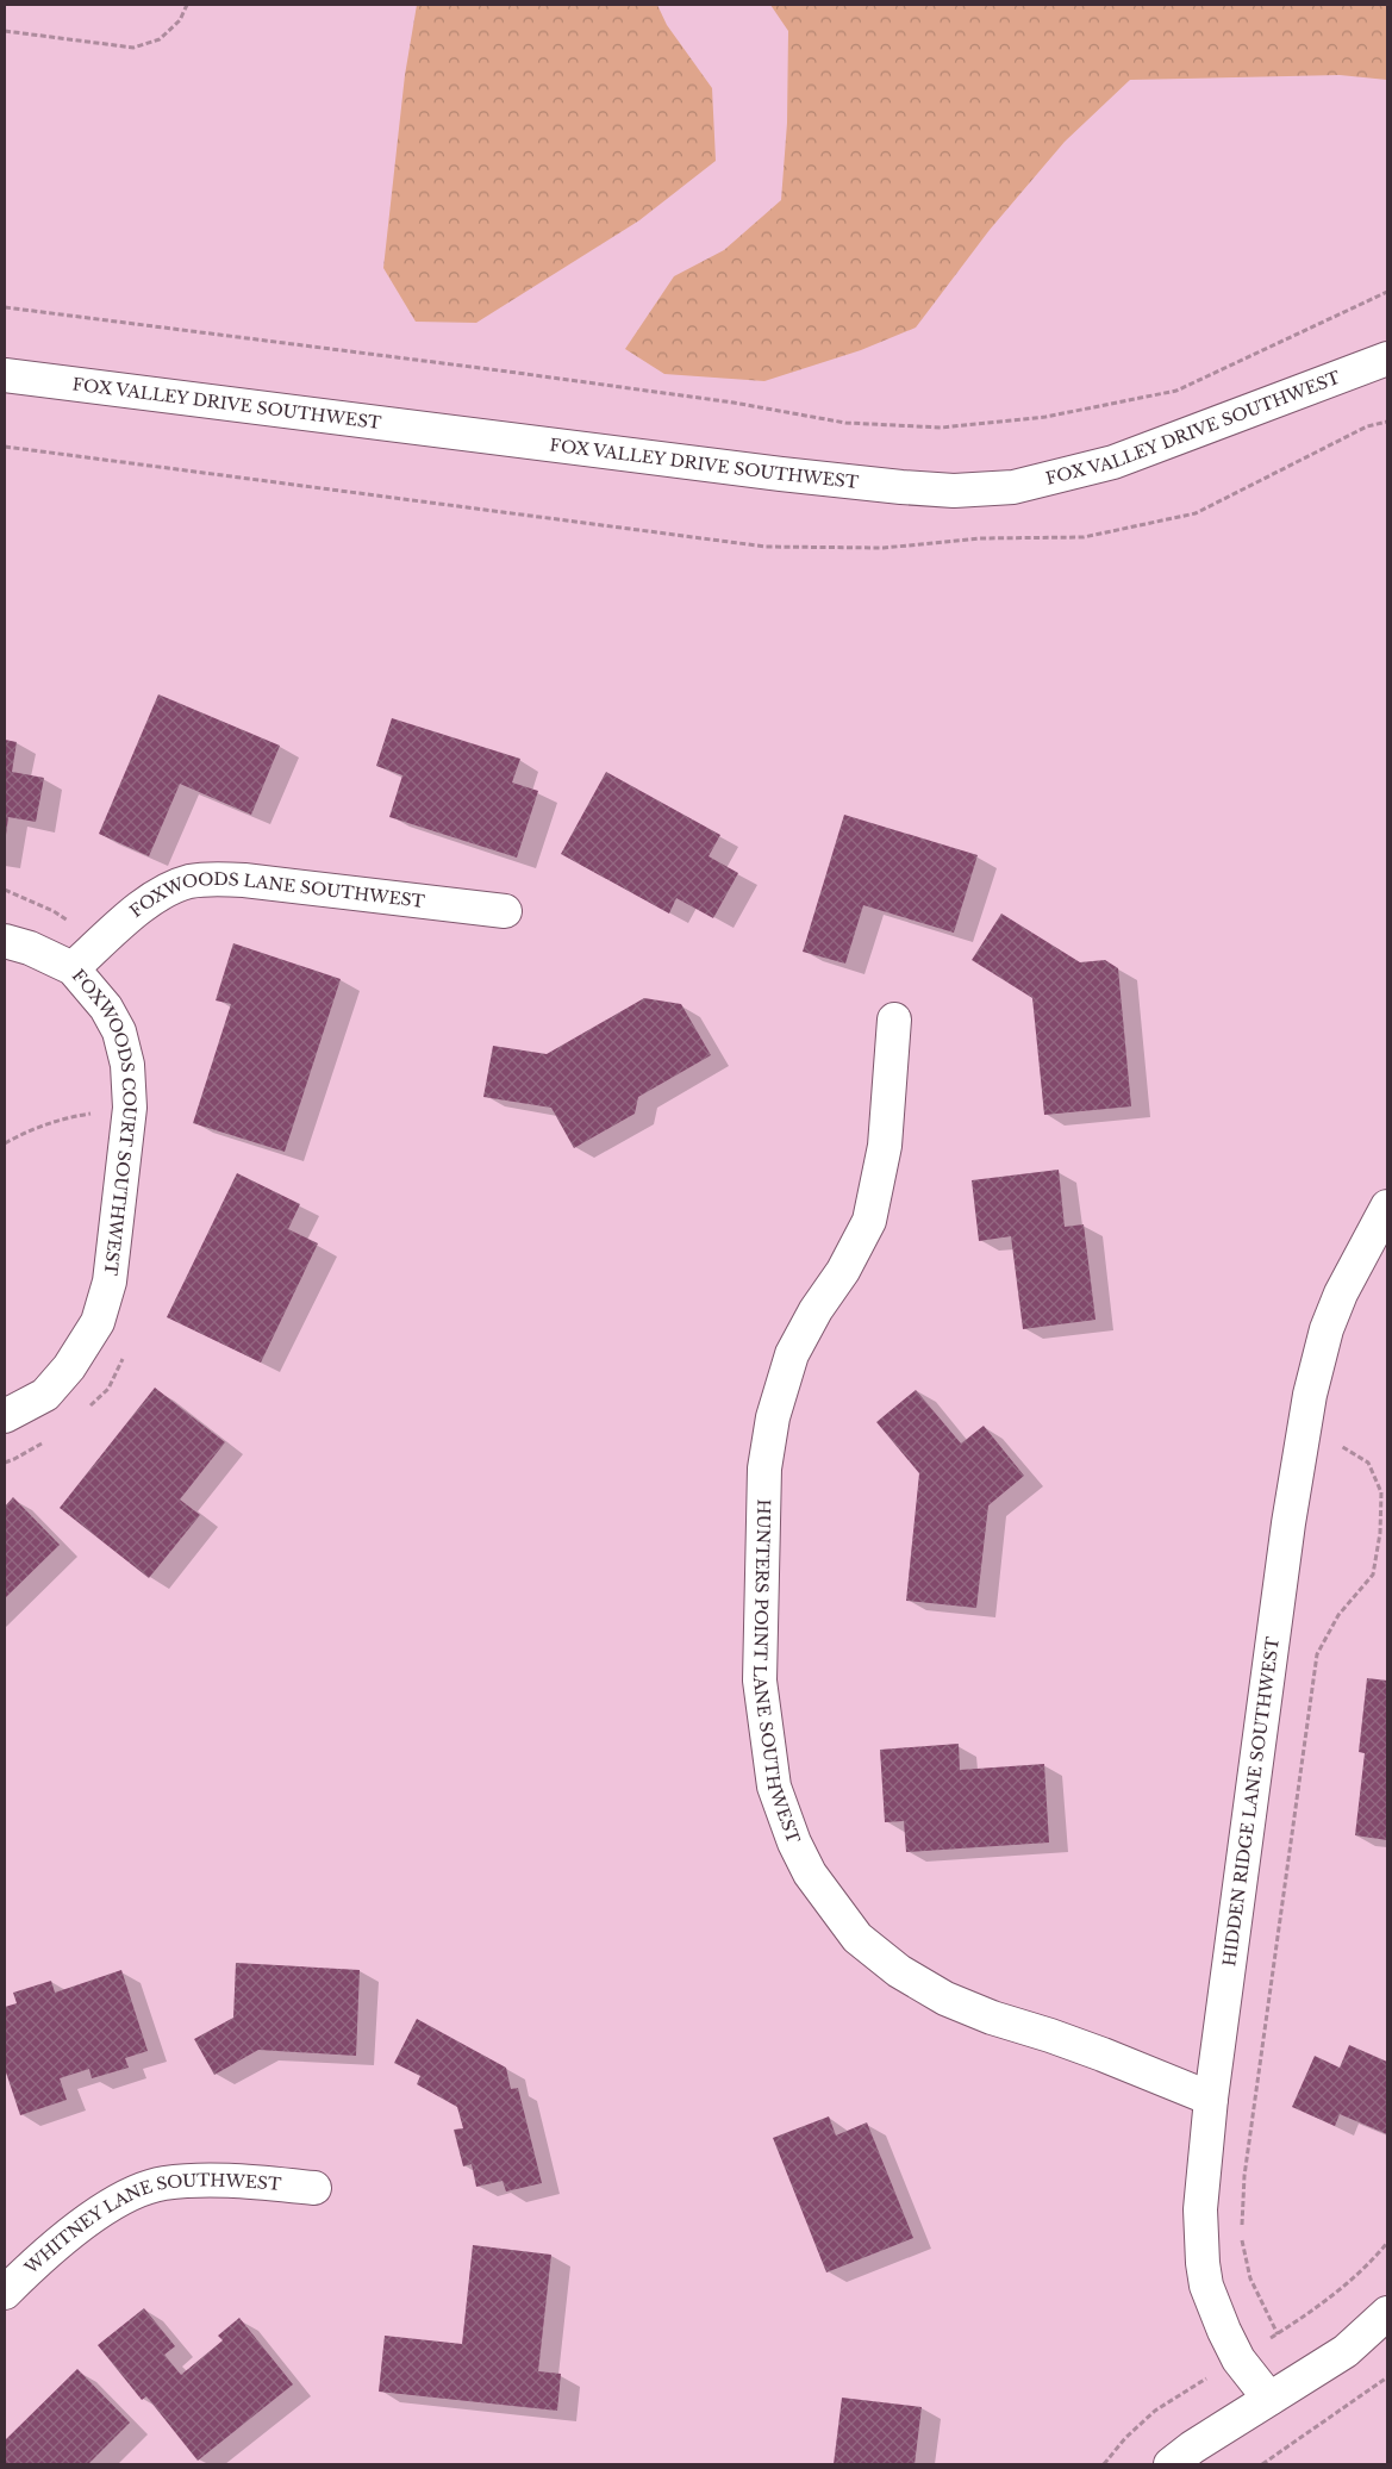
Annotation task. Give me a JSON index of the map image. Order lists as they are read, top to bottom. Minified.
{"streets":{"street":["FOX VALLEY DRIVE SOUTHWEST","FOXWOODS LANE SOUTHWEST","FOXWOODS COURT SOUTHWEST","HUNTERS POINT LANE SOUTHWEST","HIDDEN RIDGE LANE SOUTHWEST","WHITNEY LANE SOUTHWEST"]},"crossings":[["FOXWOODS LANE SOUTHWEST","FOXWOODS COURT SOUTHWEST"],["HUNTERS POINT LANE SOUTHWEST","HIDDEN RIDGE LANE SOUTHWEST"]]}
